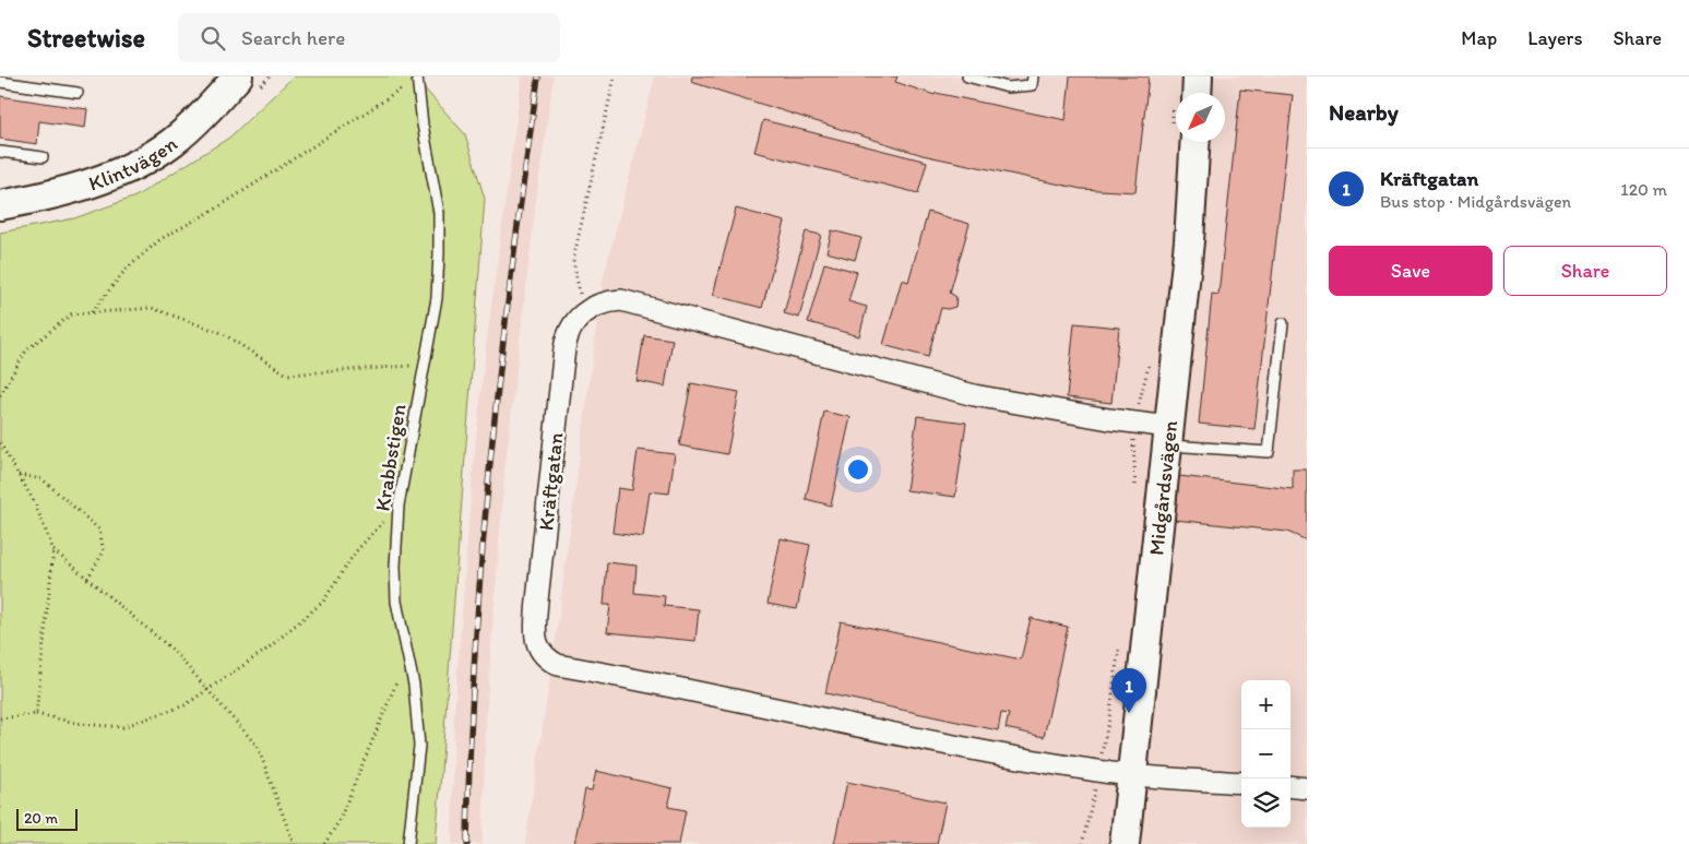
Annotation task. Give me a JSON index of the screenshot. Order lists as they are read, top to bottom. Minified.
{"streets":{"street":["Klintvägen","Kräftgatan","Midgårdsvägen"],"lane":["Krabbstigen"]},"crossings":[["Kräftgatan","Midgårdsvägen"]],"scale_bar":"20 m","north":"bottom left","page":{"header":"Streetwise","search":"Search here","nav":["Map","Layers","Share"],"heading":"Nearby","list":[{"mark":"1","name":"Kräftgatan","note":"Bus stop · Midgårdsvägen","value":"120 m"}],"buttons":["Save","Share"],"pins":"1","map_buttons":["+","−"],"scale":"20 m"}}
